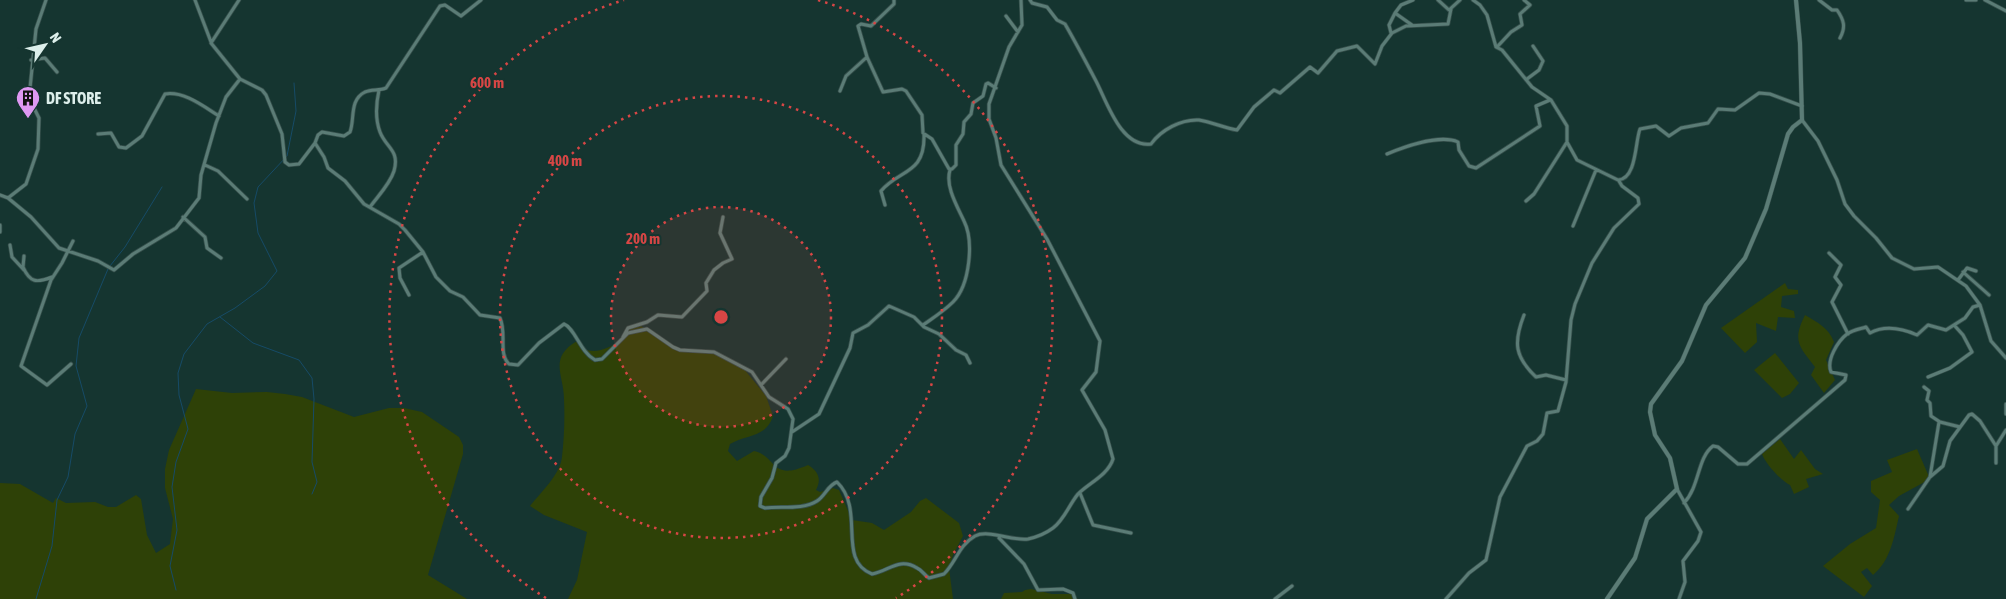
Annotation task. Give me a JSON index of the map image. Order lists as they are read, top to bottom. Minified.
{"places":{"building":["DF STORE"]},"north":"top right","rings":["600 m","400 m","200 m"]}
